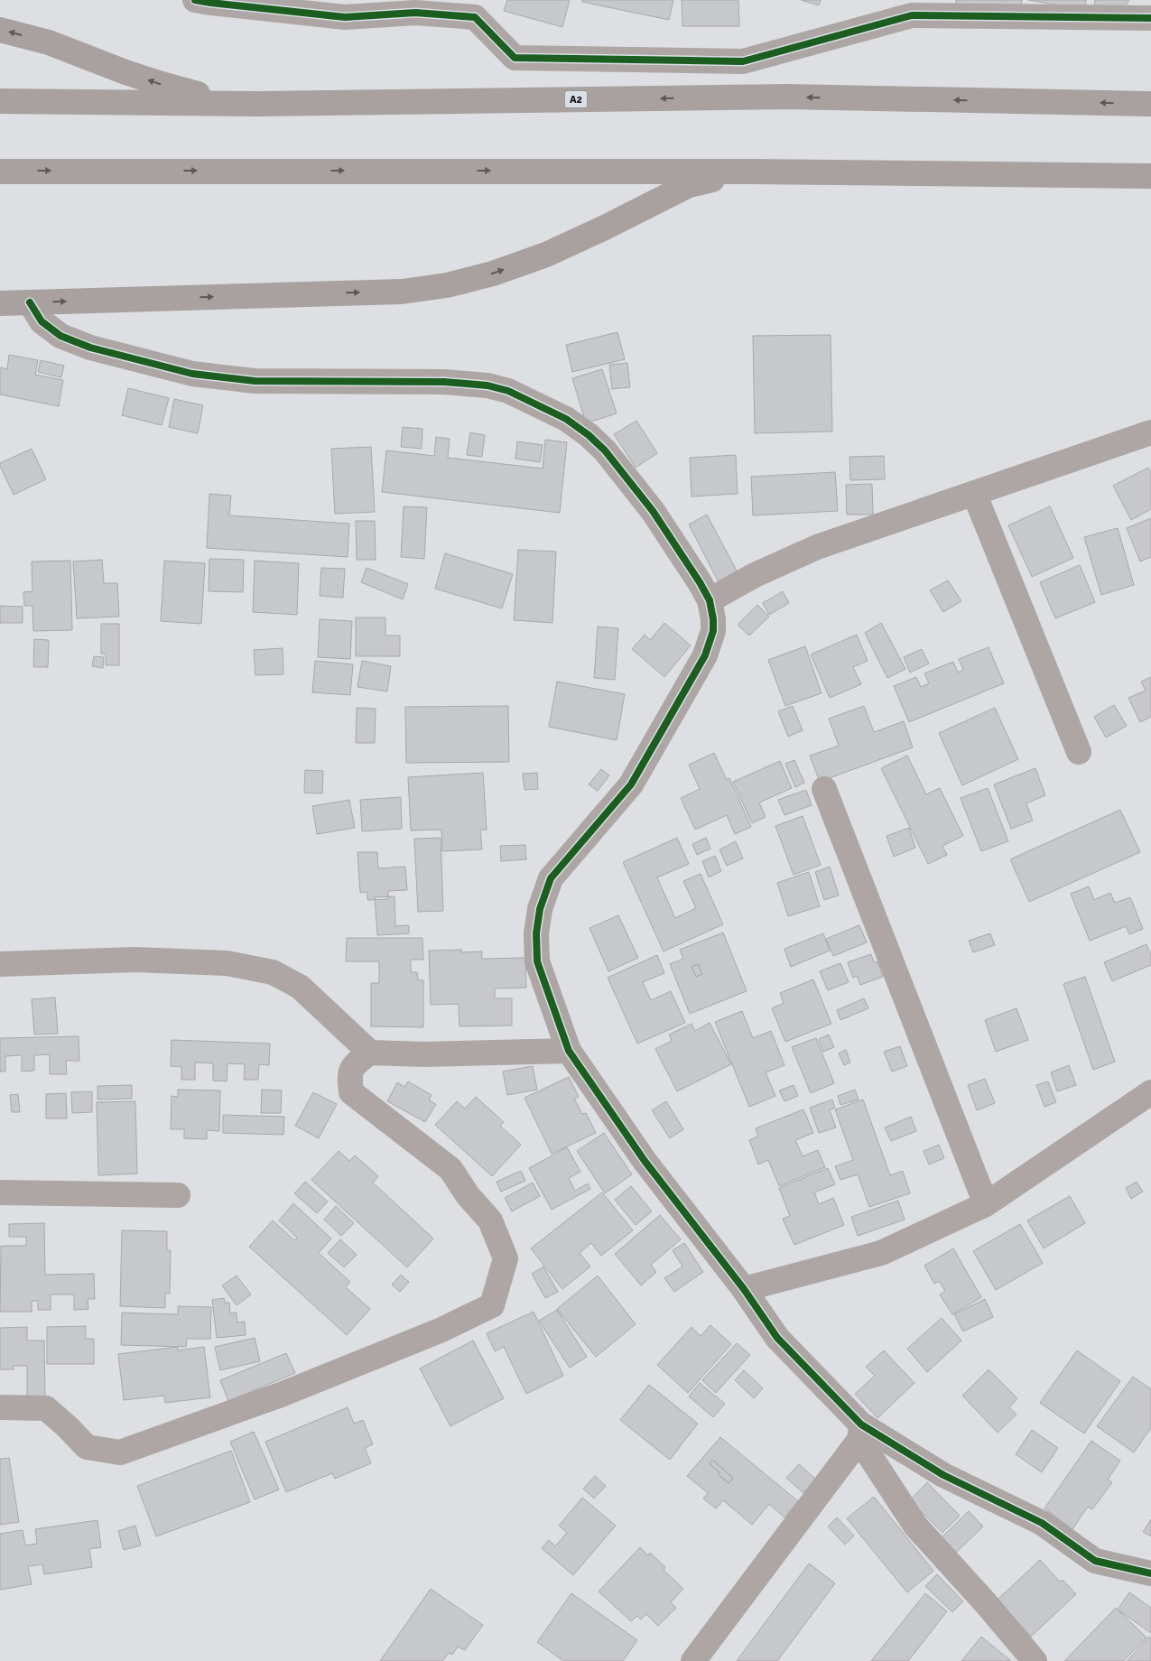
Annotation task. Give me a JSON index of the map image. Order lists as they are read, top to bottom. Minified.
{"streets":{"highway":["A2"]}}
